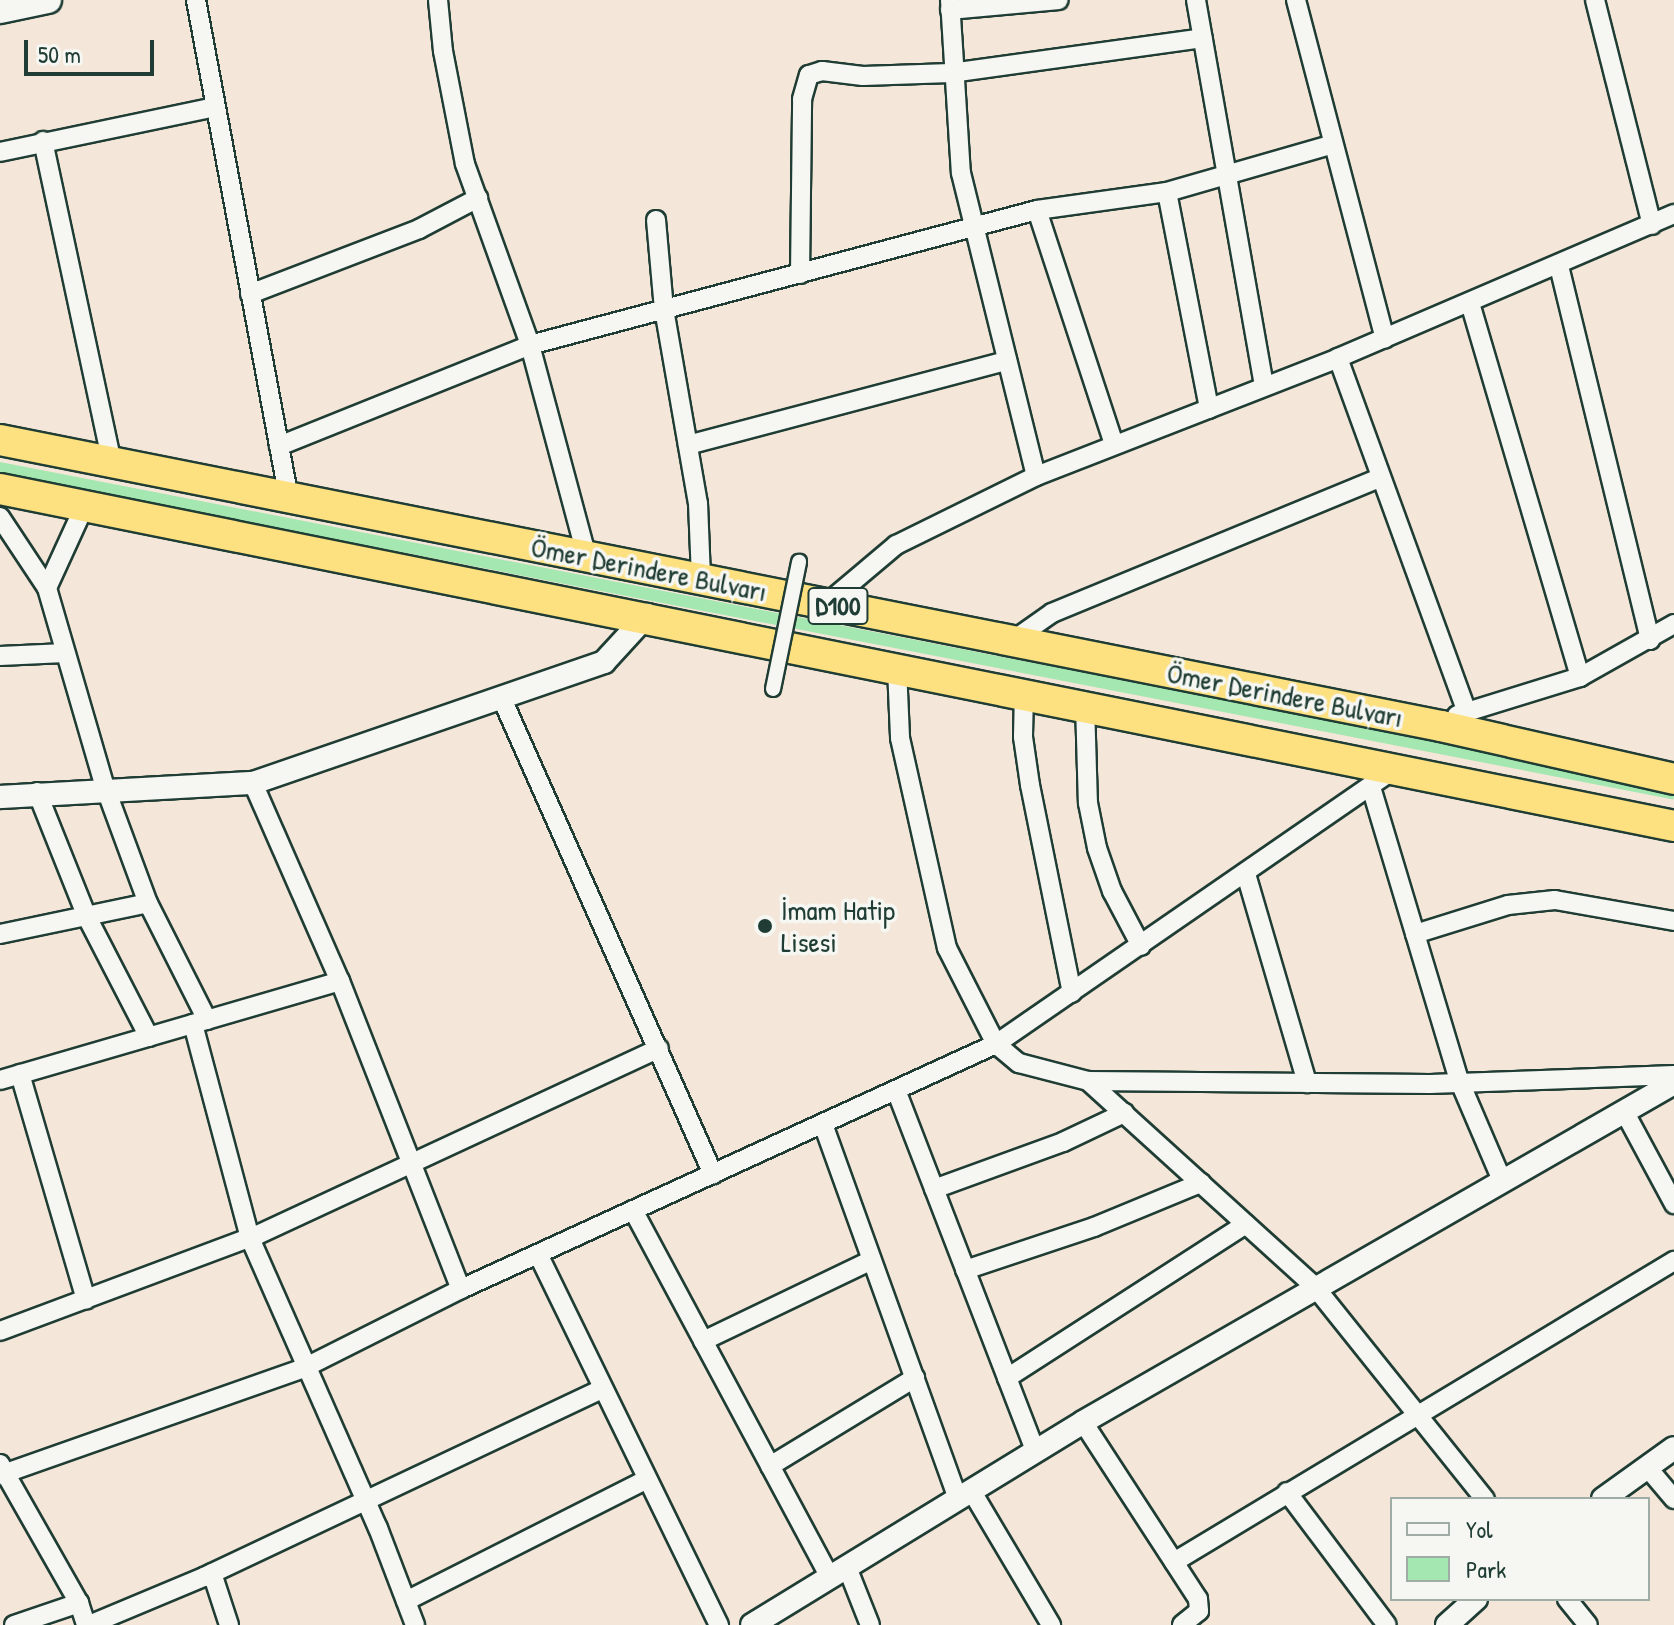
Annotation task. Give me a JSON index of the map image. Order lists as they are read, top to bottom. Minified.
{"streets":{"highway":["Ömer Derindere Bulvarı","D100"]},"places":["İmam Hatip Lisesi"],"legend":["Yol","Park"],"scale_bar":"50 m"}
